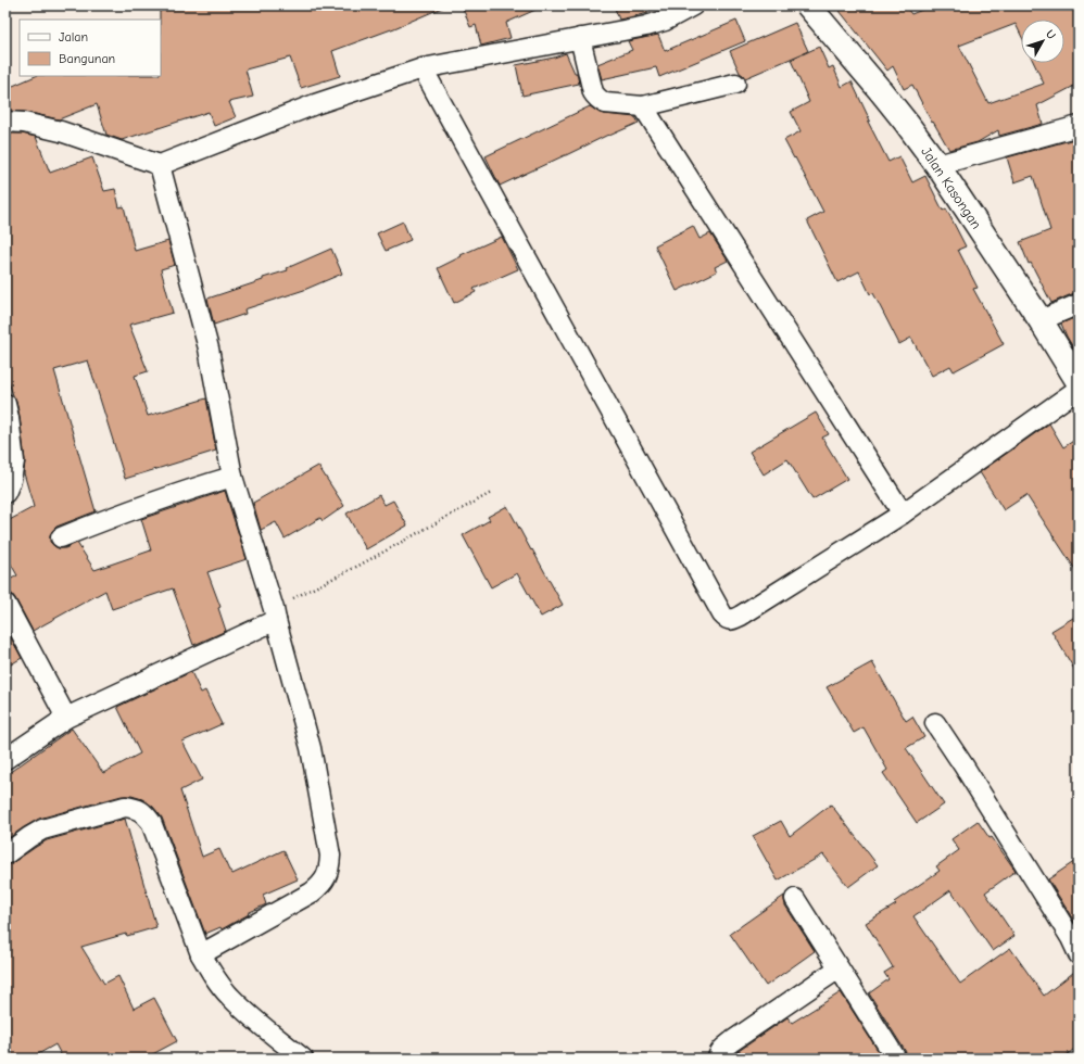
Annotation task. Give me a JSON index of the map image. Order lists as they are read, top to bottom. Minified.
{"streets":{"main road":["Jalan Kasongan"]},"legend":["Jalan","Bangunan"],"north":"top right"}
